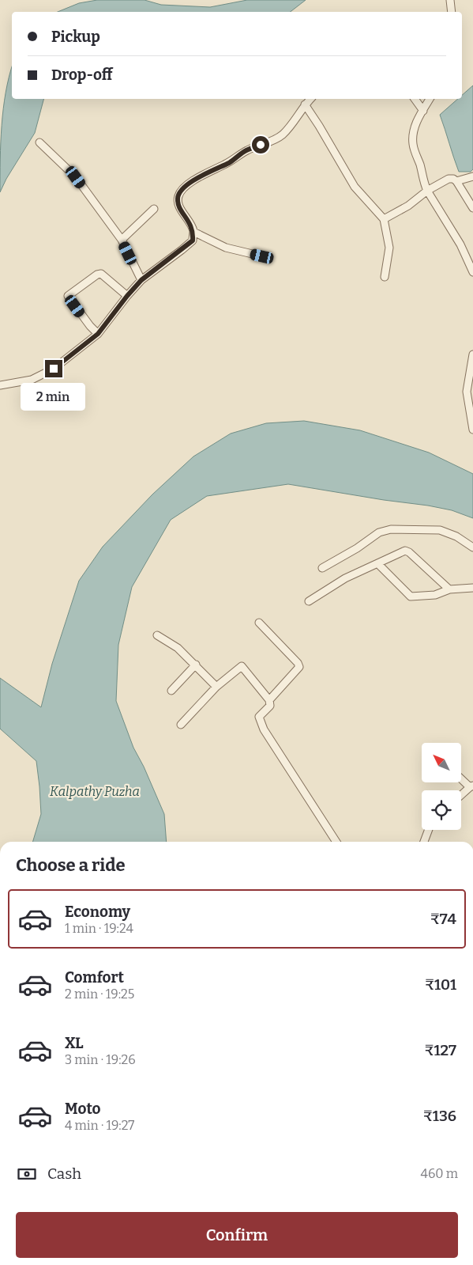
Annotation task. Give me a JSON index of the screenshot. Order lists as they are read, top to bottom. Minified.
{"water":["Kalpathy Puzha"],"north":"top left","page":{"banner":["Pickup","Drop-off"],"bubble":"2 min","heading":"Choose a ride","list":[{"name":"Economy","note":"1 min · 19:24","value":"₹74"},{"name":"Comfort","note":"2 min · 19:25","value":"₹101"},{"name":"XL","note":"3 min · 19:26","value":"₹127"},{"name":"Moto","note":"4 min · 19:27","value":"₹136"}],"pay":["Cash","460 m"],"buttons":"Confirm"}}
